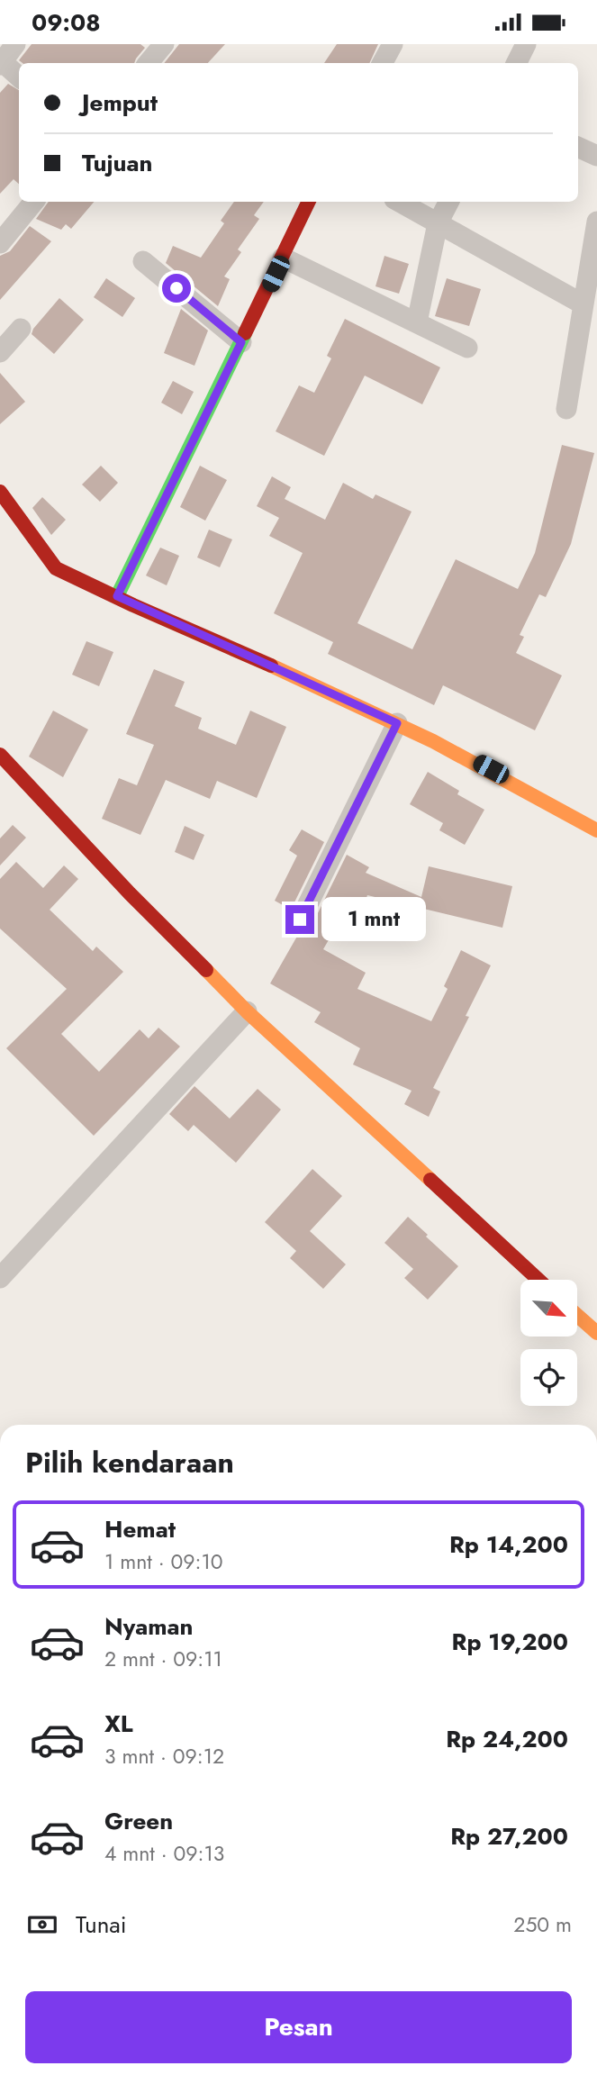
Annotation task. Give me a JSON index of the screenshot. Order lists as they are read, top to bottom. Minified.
{"north":"bottom right","page":{"status":"09:08","banner":["Jemput","Tujuan"],"bubble":"1 mnt","heading":"Pilih kendaraan","list":[{"name":"Hemat","note":"1 mnt · 09:10","value":"Rp 14,200"},{"name":"Nyaman","note":"2 mnt · 09:11","value":"Rp 19,200"},{"name":"XL","note":"3 mnt · 09:12","value":"Rp 24,200"},{"name":"Green","note":"4 mnt · 09:13","value":"Rp 27,200"}],"pay":["Tunai","250 m"],"buttons":"Pesan"}}
